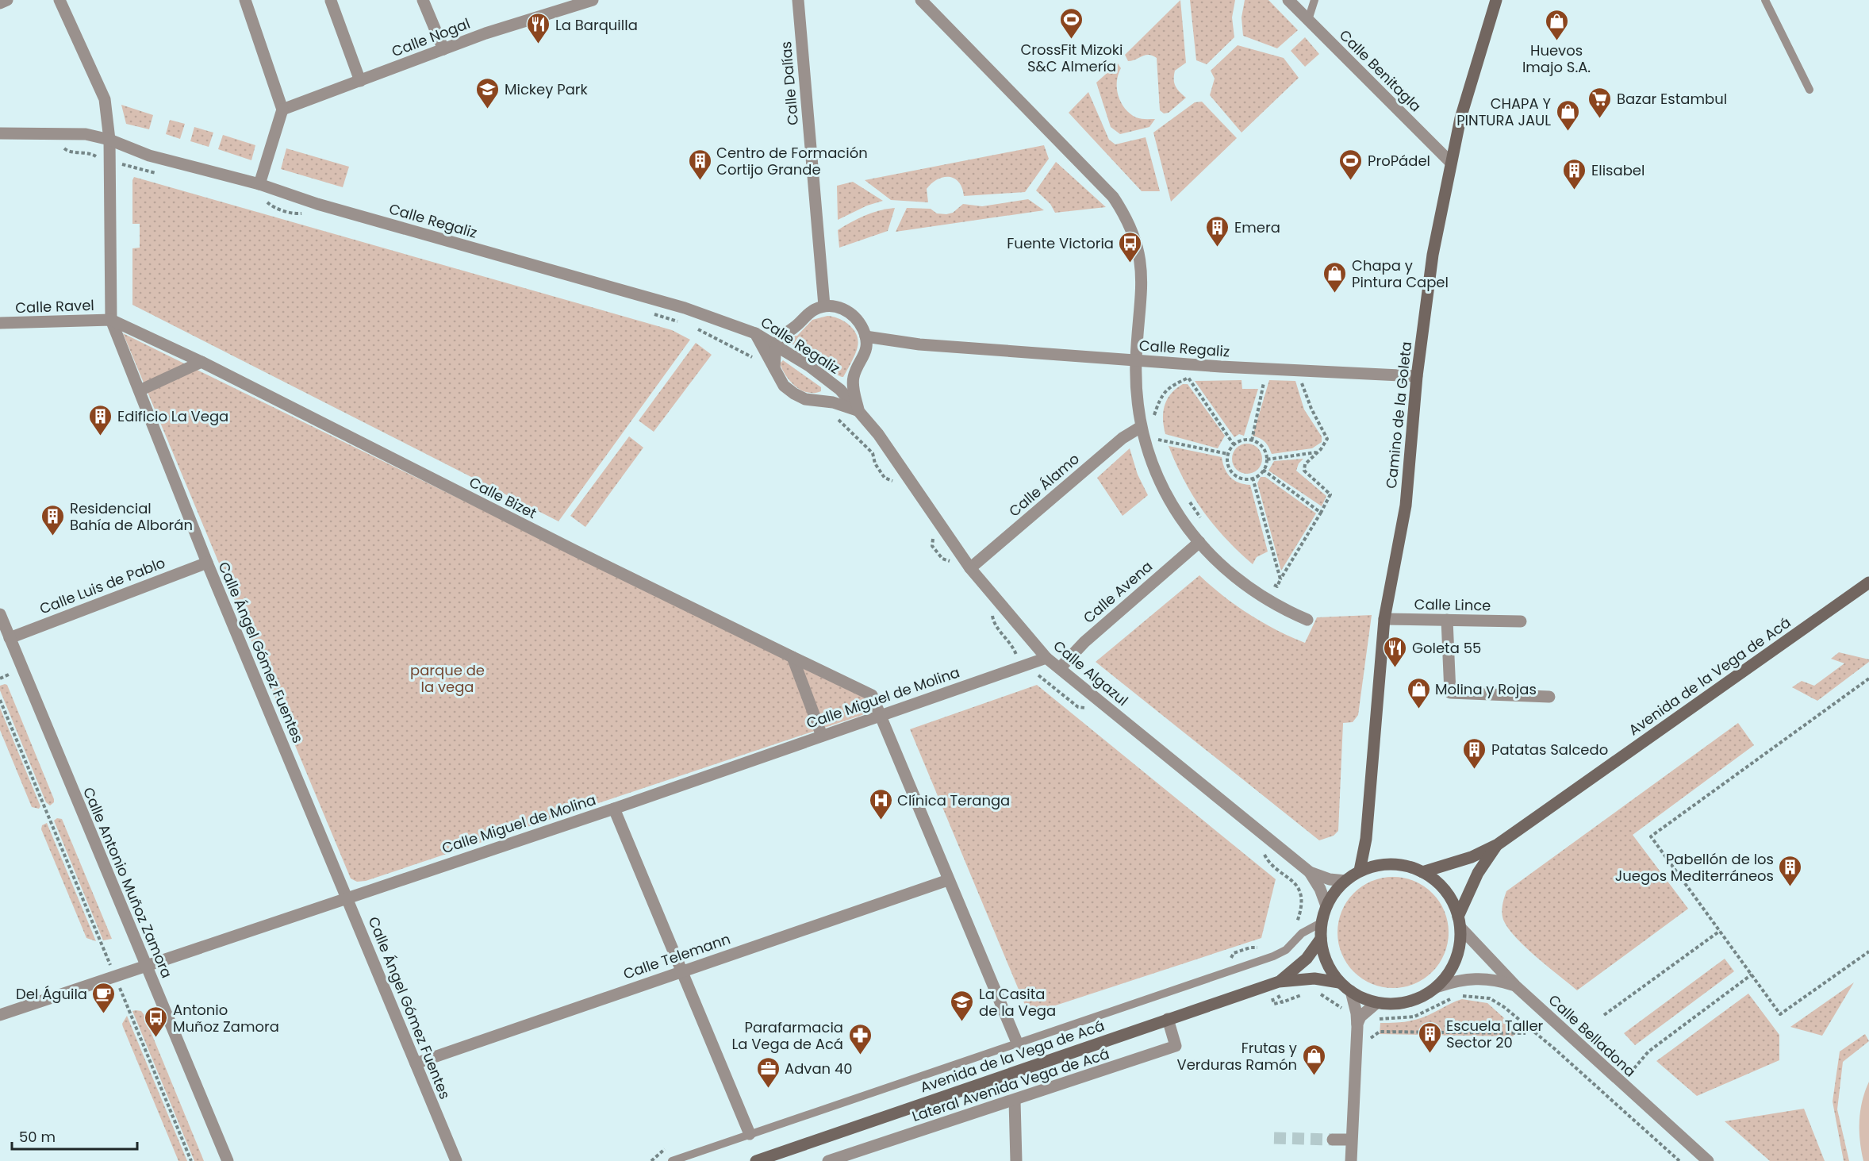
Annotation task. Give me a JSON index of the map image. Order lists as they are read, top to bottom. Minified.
{"streets":{"main road":["Camino de la Goleta","Avenida de la Vega de Acá"],"street":["Calle Nogal","Calle Benitagla","Calle Dalías","Calle Regaliz","Calle Ravel","Calle Álamo","Calle Bizet","Calle Luis de Pablo","Calle Avena","Calle Lince","Calle Ángel Gómez Fuentes","Calle Algazul","Calle Miguel de Molina","Calle Antonio Muñoz Zamora","Calle Telemann","Calle Belladona","Lateral Avenida Vega de Acá"]},"crossings":[["Calle Benitagla","Camino de la Goleta"],["Calle Regaliz","Camino de la Goleta"],["Calle Regaliz","Calle Ángel Gómez Fuentes"],["Calle Regaliz","Calle Algazul"],["Calle Ravel","Calle Bizet"],["Calle Ravel","Calle Ángel Gómez Fuentes"],["Camino de la Goleta","Calle Lince"],["Camino de la Goleta","Calle Algazul"],["Camino de la Goleta","Avenida de la Vega de Acá"],["Camino de la Goleta","Calle Belladona"],["Calle Álamo","Calle Algazul"],["Calle Bizet","Calle Ángel Gómez Fuentes"],["Calle Bizet","Calle Miguel de Molina"],["Calle Bizet","Calle Telemann"],["Calle Luis de Pablo","Calle Ángel Gómez Fuentes"],["Calle Luis de Pablo","Calle Antonio Muñoz Zamora"],["Calle Avena","Calle Algazul"],["Calle Ángel Gómez Fuentes","Calle Miguel de Molina"],["Calle Ángel Gómez Fuentes","Calle Telemann"],["Calle Algazul","Avenida de la Vega de Acá"],["Calle Algazul","Calle Miguel de Molina"],["Calle Algazul","Calle Belladona"],["Avenida de la Vega de Acá","Calle Belladona"],["Avenida de la Vega de Acá","Lateral Avenida Vega de Acá"],["Calle Miguel de Molina","Calle Antonio Muñoz Zamora"]],"parks":["parque de la vega"],"places":{"sports":["CrossFit Mizoki S&C Almería","ProPádel"],"shop":["Huevos Imajo S.A.","CHAPA Y PINTURA JAUL","Chapa y Pintura Capel","Molina y Rojas","Frutas y Verduras Ramón"],"restaurant":["La Barquilla","Goleta 55"],"school or university":["Mickey Park","La Casita de la Vega"],"supermarket":["Bazar Estambul"],"building":["Centro de Formación Cortijo Grande","Elisabel","Emera","Edificio La Vega","Residencial Bahía de Alborán","Patatas Salcedo","Pabellón de los Juegos Mediterráneos","Escuela Taller Sector 20"],"bus stop":["Fuente Victoria","Antonio Muñoz Zamora"],"hospital":["Clínica Teranga"],"cafe":["Del Águila"],"pharmacy":["Parafarmacia La Vega de Acá"],"office":["Advan 40"]},"scale_bar":"50 m"}
